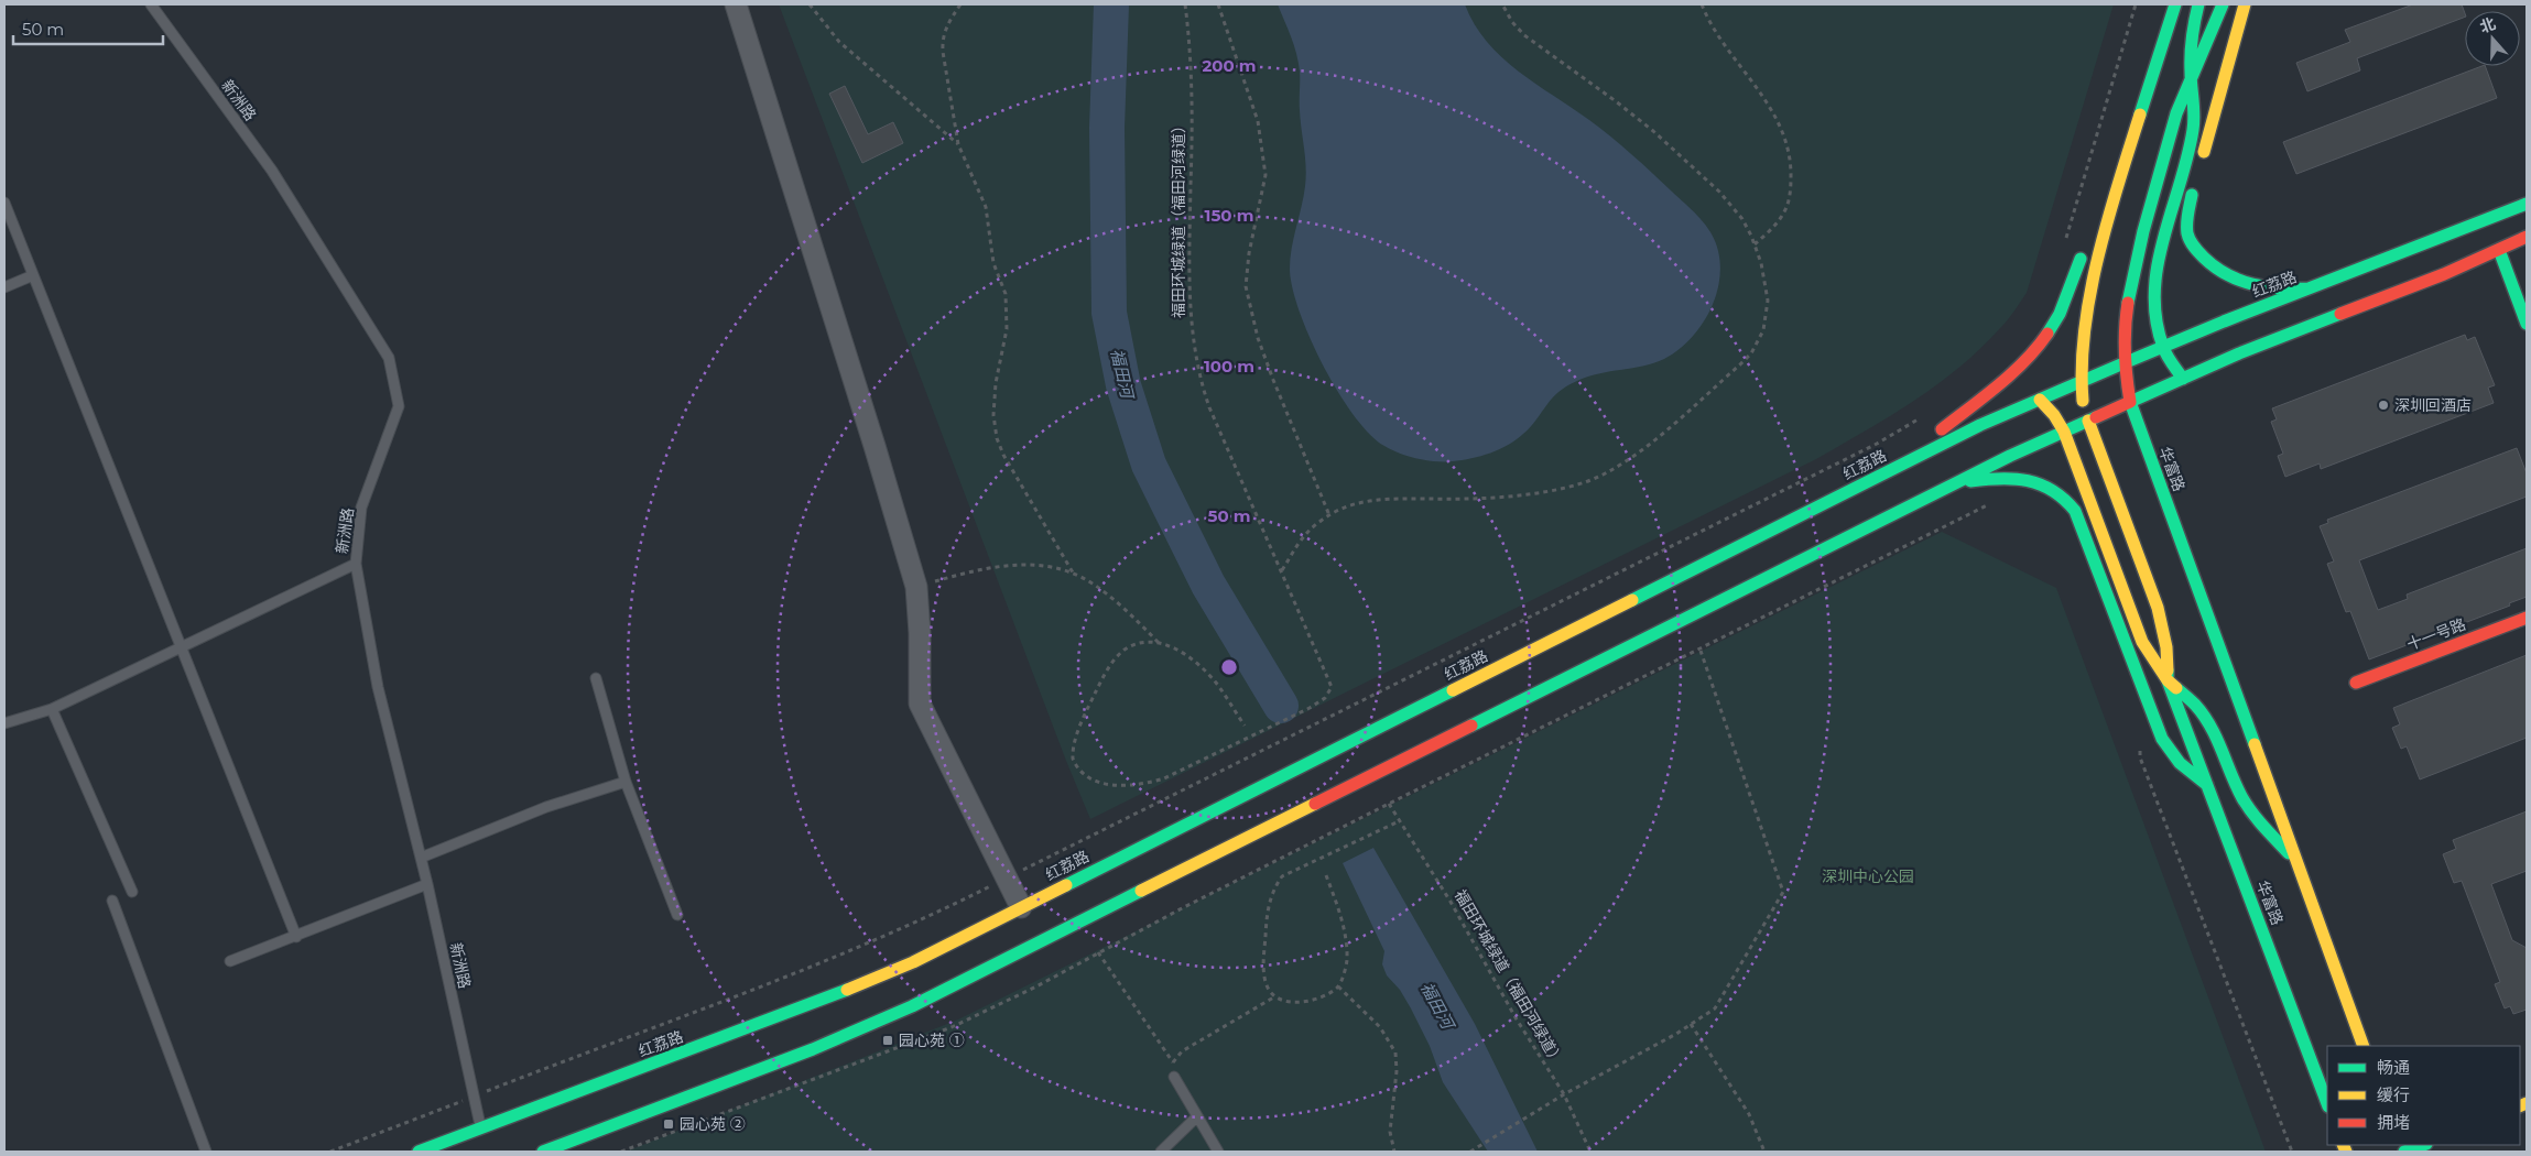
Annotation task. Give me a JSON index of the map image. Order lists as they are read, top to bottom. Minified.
{"streets":{"main road":["红荔路","华富路","十一号路"],"lane":["新洲路"],"path":["福田环城绿道（福田河绿道）"]},"crossings":[["新洲路","红荔路"],["红荔路","华富路"]],"water":["福田河"],"parks":["深圳中心公园"],"places":{"other":["深圳回酒店"],"transit":["园心苑 ①","园心苑 ②"]},"legend":["畅通","缓行","拥堵"],"scale_bar":"50 m","north":"top","rings":["200 m","150 m","100 m","50 m"]}
